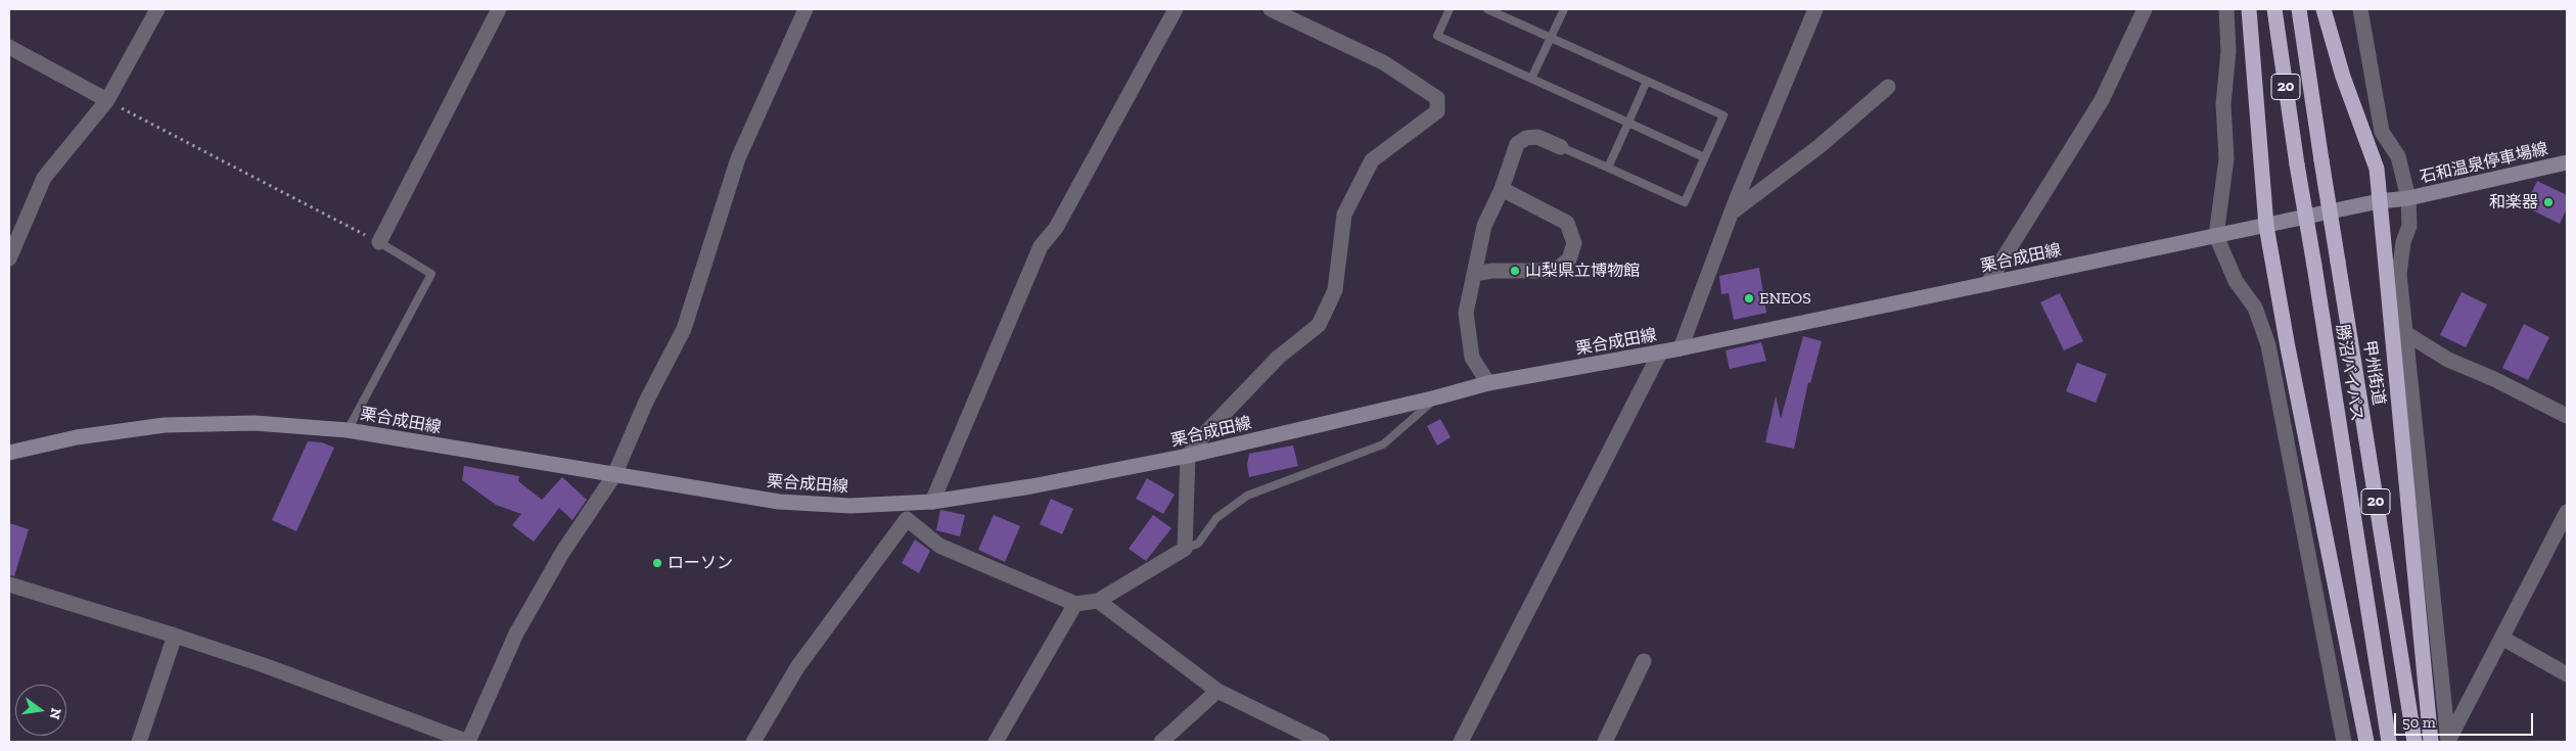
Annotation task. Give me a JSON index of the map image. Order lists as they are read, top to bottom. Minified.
{"streets":{"highway":["20","勝沼バイパス","甲州街道"],"main road":["石和温泉停車場線","栗合成田線"]},"crossings":[["石和温泉停車場線","栗合成田線"]],"places":["和楽器","山梨県立博物館","ENEOS","ローソン"],"scale_bar":"50 m","north":"right"}
